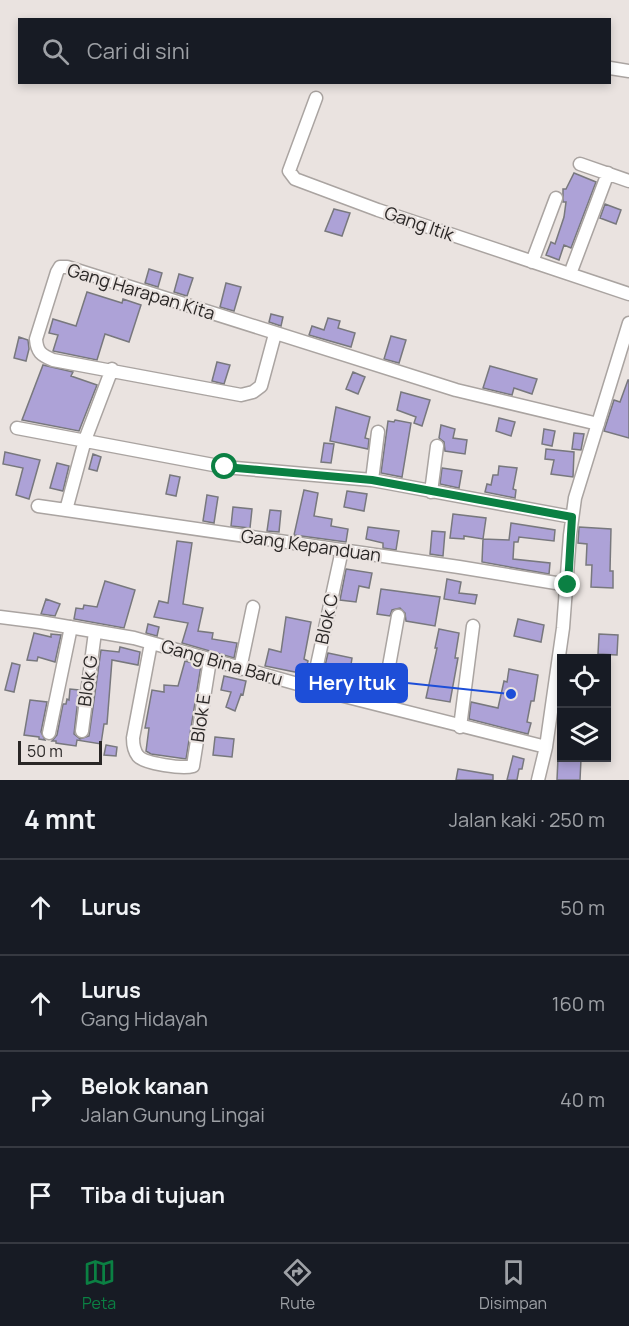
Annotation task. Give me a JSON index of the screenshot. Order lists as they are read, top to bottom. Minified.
{"streets":{"street":["Gang Itik","Gang Harapan Kita","Gang Kepanduan","Blok C","Gang Bina Baru","Blok G","Blok E"]},"crossings":[["Gang Kepanduan","Blok C"],["Blok C","Gang Bina Baru"],["Gang Bina Baru","Blok G"],["Gang Bina Baru","Blok E"]],"places":["Hery Ituk"],"scale_bar":"50 m","page":{"search":"Cari di sini","scale":"50 m","heading":["4 mnt","Jalan kaki · 250 m"],"list":[["Lurus","50 m"],["Lurus","Gang Hidayah","160 m"],["Belok kanan","Jalan Gunung Lingai","40 m"],"Tiba di tujuan"],"nav":["Peta","Rute","Disimpan"]}}
